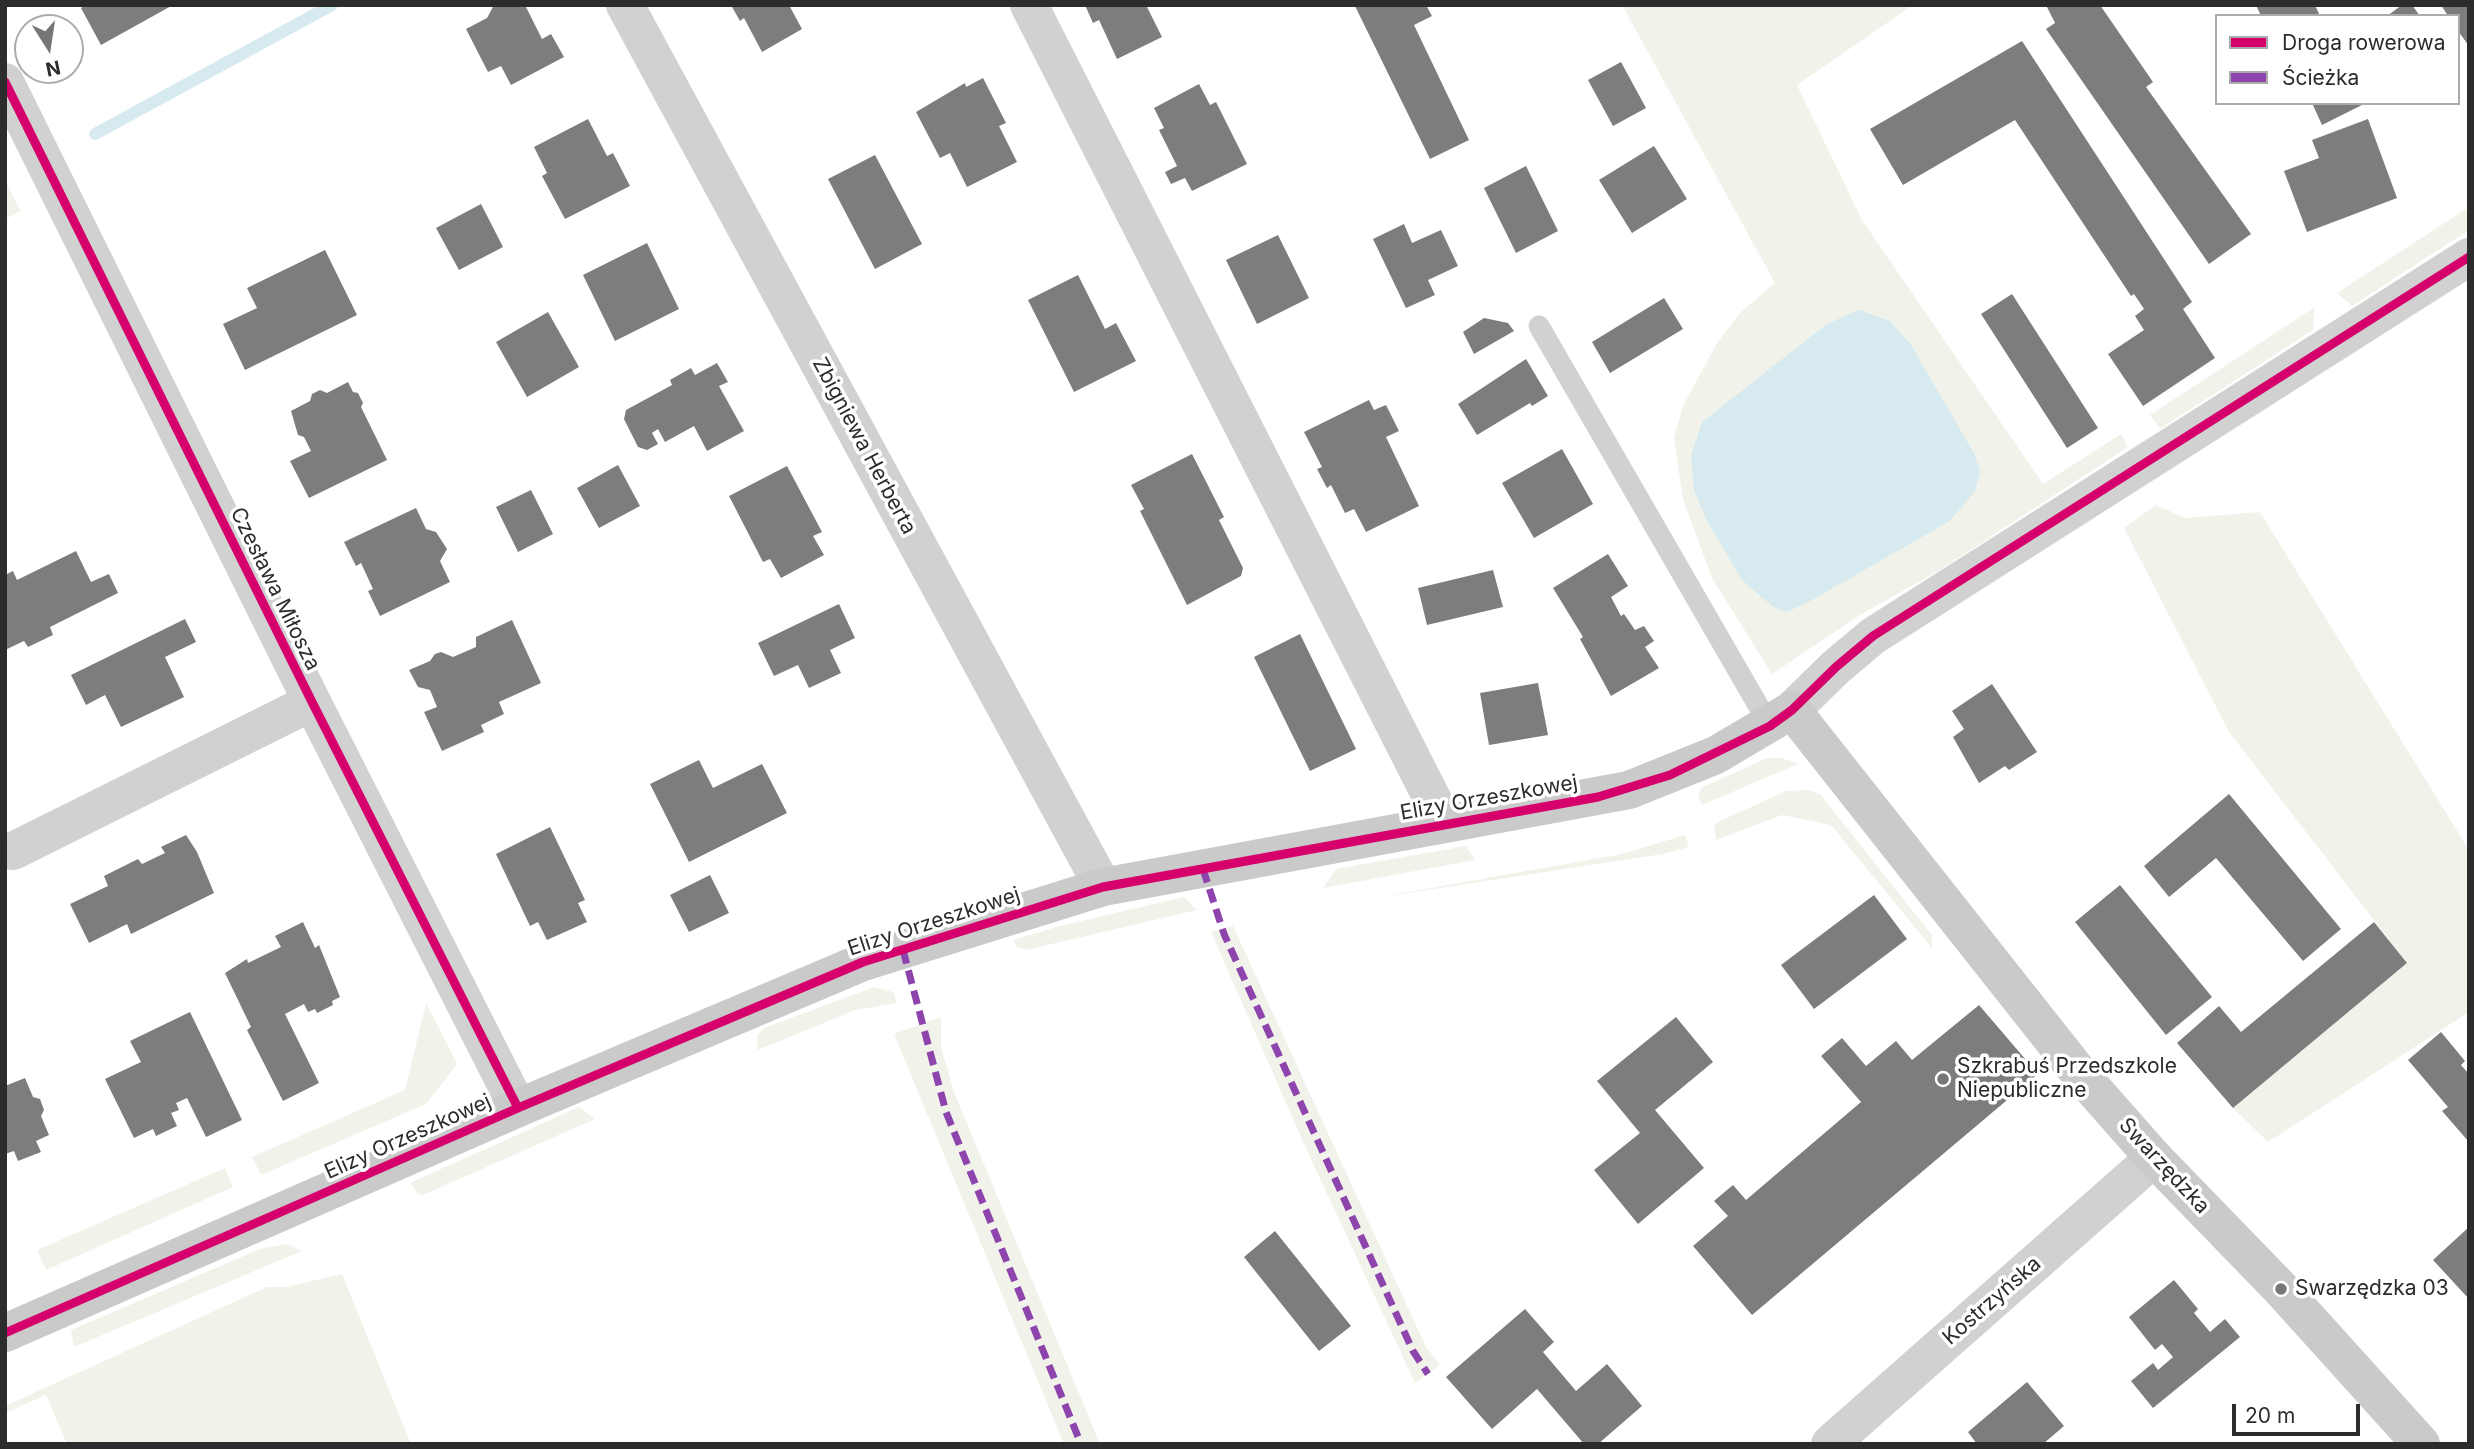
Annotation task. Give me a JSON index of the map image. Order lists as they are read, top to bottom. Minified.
{"streets":{"street":["Zbigniewa Herberta","Czesława Miłosza","Elizy Orzeszkowej","Swarzędzka","Kostrzyńska"]},"crossings":[["Zbigniewa Herberta","Elizy Orzeszkowej"],["Czesława Miłosza","Elizy Orzeszkowej"],["Elizy Orzeszkowej","Swarzędzka"],["Swarzędzka","Kostrzyńska"]],"places":["Szkrabuś Przedszkole Niepubliczne","Swarzędzka 03"],"legend":["Droga rowerowa","Ścieżka"],"scale_bar":"20 m","north":"bottom"}
